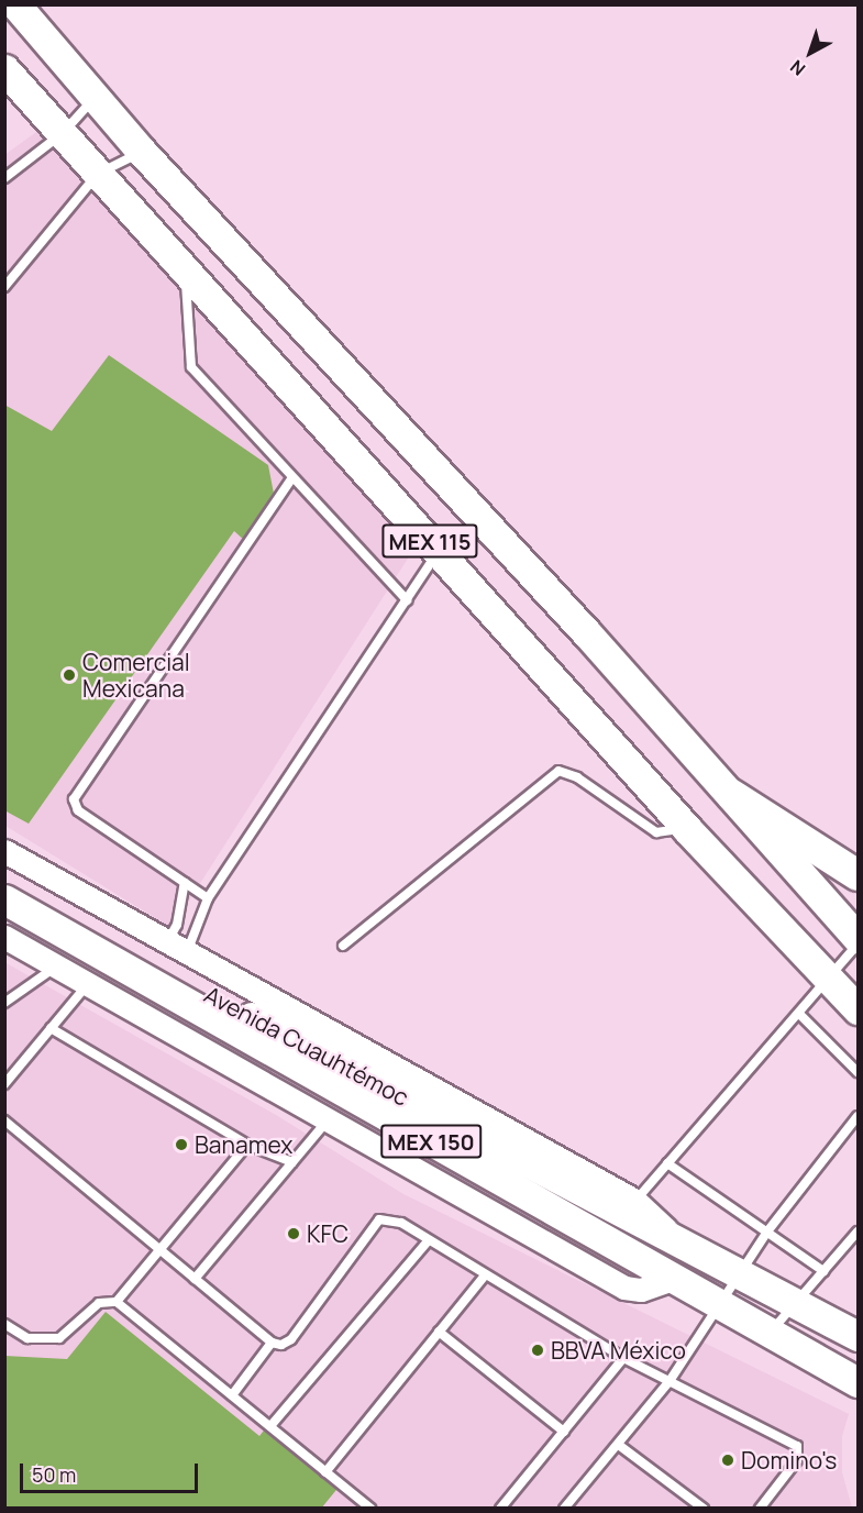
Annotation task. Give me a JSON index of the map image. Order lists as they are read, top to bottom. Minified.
{"streets":{"main road":["MEX 115","Avenida Cuauhtémoc","MEX 150"]},"places":["Comercial Mexicana","Banamex","KFC","BBVA México","Domino's"],"scale_bar":"50 m","north":"bottom left"}
